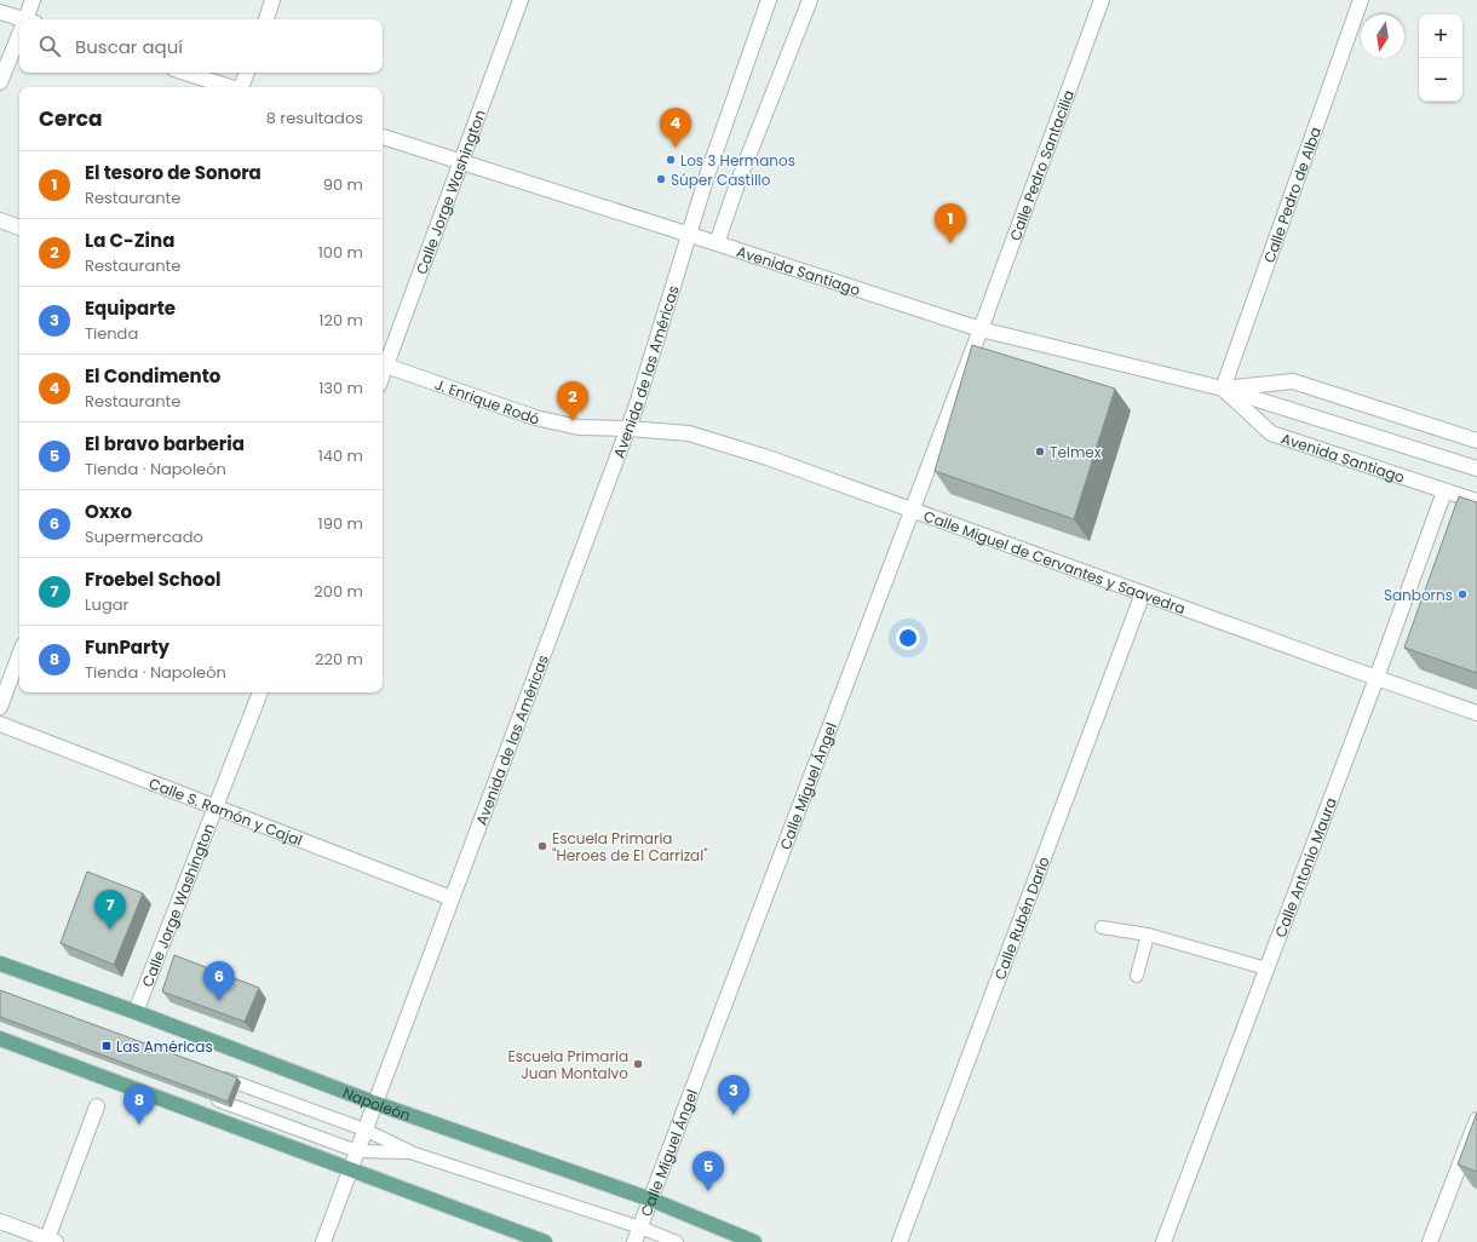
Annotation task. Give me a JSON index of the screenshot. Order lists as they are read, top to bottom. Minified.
{"streets":{"main road":["Napoleón"],"street":["Calle Pedro Santacilia","Calle Jorge Washington","Calle Pedro de Alba","Avenida Santiago","Avenida de las Américas","J. Enrique Rodó","Calle Miguel de Cervantes y Saavedra","Calle Miguel Ángel","Calle S. Ramón y Cajal","Calle Antonio Maura","Calle Rubén Darío"]},"crossings":[["Calle Pedro Santacilia","Avenida Santiago"],["Calle Pedro Santacilia","Calle Miguel Ángel"],["Calle Jorge Washington","Avenida Santiago"],["Calle Jorge Washington","J. Enrique Rodó"],["Calle Jorge Washington","Calle S. Ramón y Cajal"],["Calle Jorge Washington","Napoleón"],["Calle Pedro de Alba","Avenida Santiago"],["Avenida Santiago","Avenida de las Américas"],["Avenida Santiago","Calle Miguel Ángel"],["Avenida Santiago","Calle Antonio Maura"],["Avenida de las Américas","J. Enrique Rodó"],["Avenida de las Américas","Calle Miguel de Cervantes y Saavedra"],["Avenida de las Américas","Calle S. Ramón y Cajal"],["Avenida de las Américas","Napoleón"],["J. Enrique Rodó","Calle Miguel de Cervantes y Saavedra"],["Calle Miguel de Cervantes y Saavedra","Calle Miguel Ángel"],["Calle Miguel de Cervantes y Saavedra","Calle Antonio Maura"],["Calle Miguel de Cervantes y Saavedra","Calle Rubén Darío"],["Calle Miguel Ángel","Napoleón"]],"places":{"other":["Los 3 Hermanos","Súper Castillo","Telmex","Sanborns","Escuela Primaria \"Heroes de El Carrizal\"","Escuela Primaria Juan Montalvo"],"transit":["Las Américas"]},"north":"bottom","page":{"map_buttons":["+","−"],"search":"Buscar aquí","heading":["Cerca","8 resultados"],"pins":["4","1","2","7","6","3","8","5"],"list":[{"mark":"1","name":"El tesoro de Sonora","note":"Restaurante","value":"90 m"},{"mark":"2","name":"La C-Zina","note":"Restaurante","value":"100 m"},{"mark":"3","name":"Equiparte","note":"Tienda","value":"120 m"},{"mark":"4","name":"El Condimento","note":"Restaurante","value":"130 m"},{"mark":"5","name":"El bravo barberia","note":"Tienda · Napoleón","value":"140 m"},{"mark":"6","name":"Oxxo","note":"Supermercado","value":"190 m"},{"mark":"7","name":"Froebel School","note":"Lugar","value":"200 m"},{"mark":"8","name":"FunParty","note":"Tienda · Napoleón","value":"220 m"}]}}
